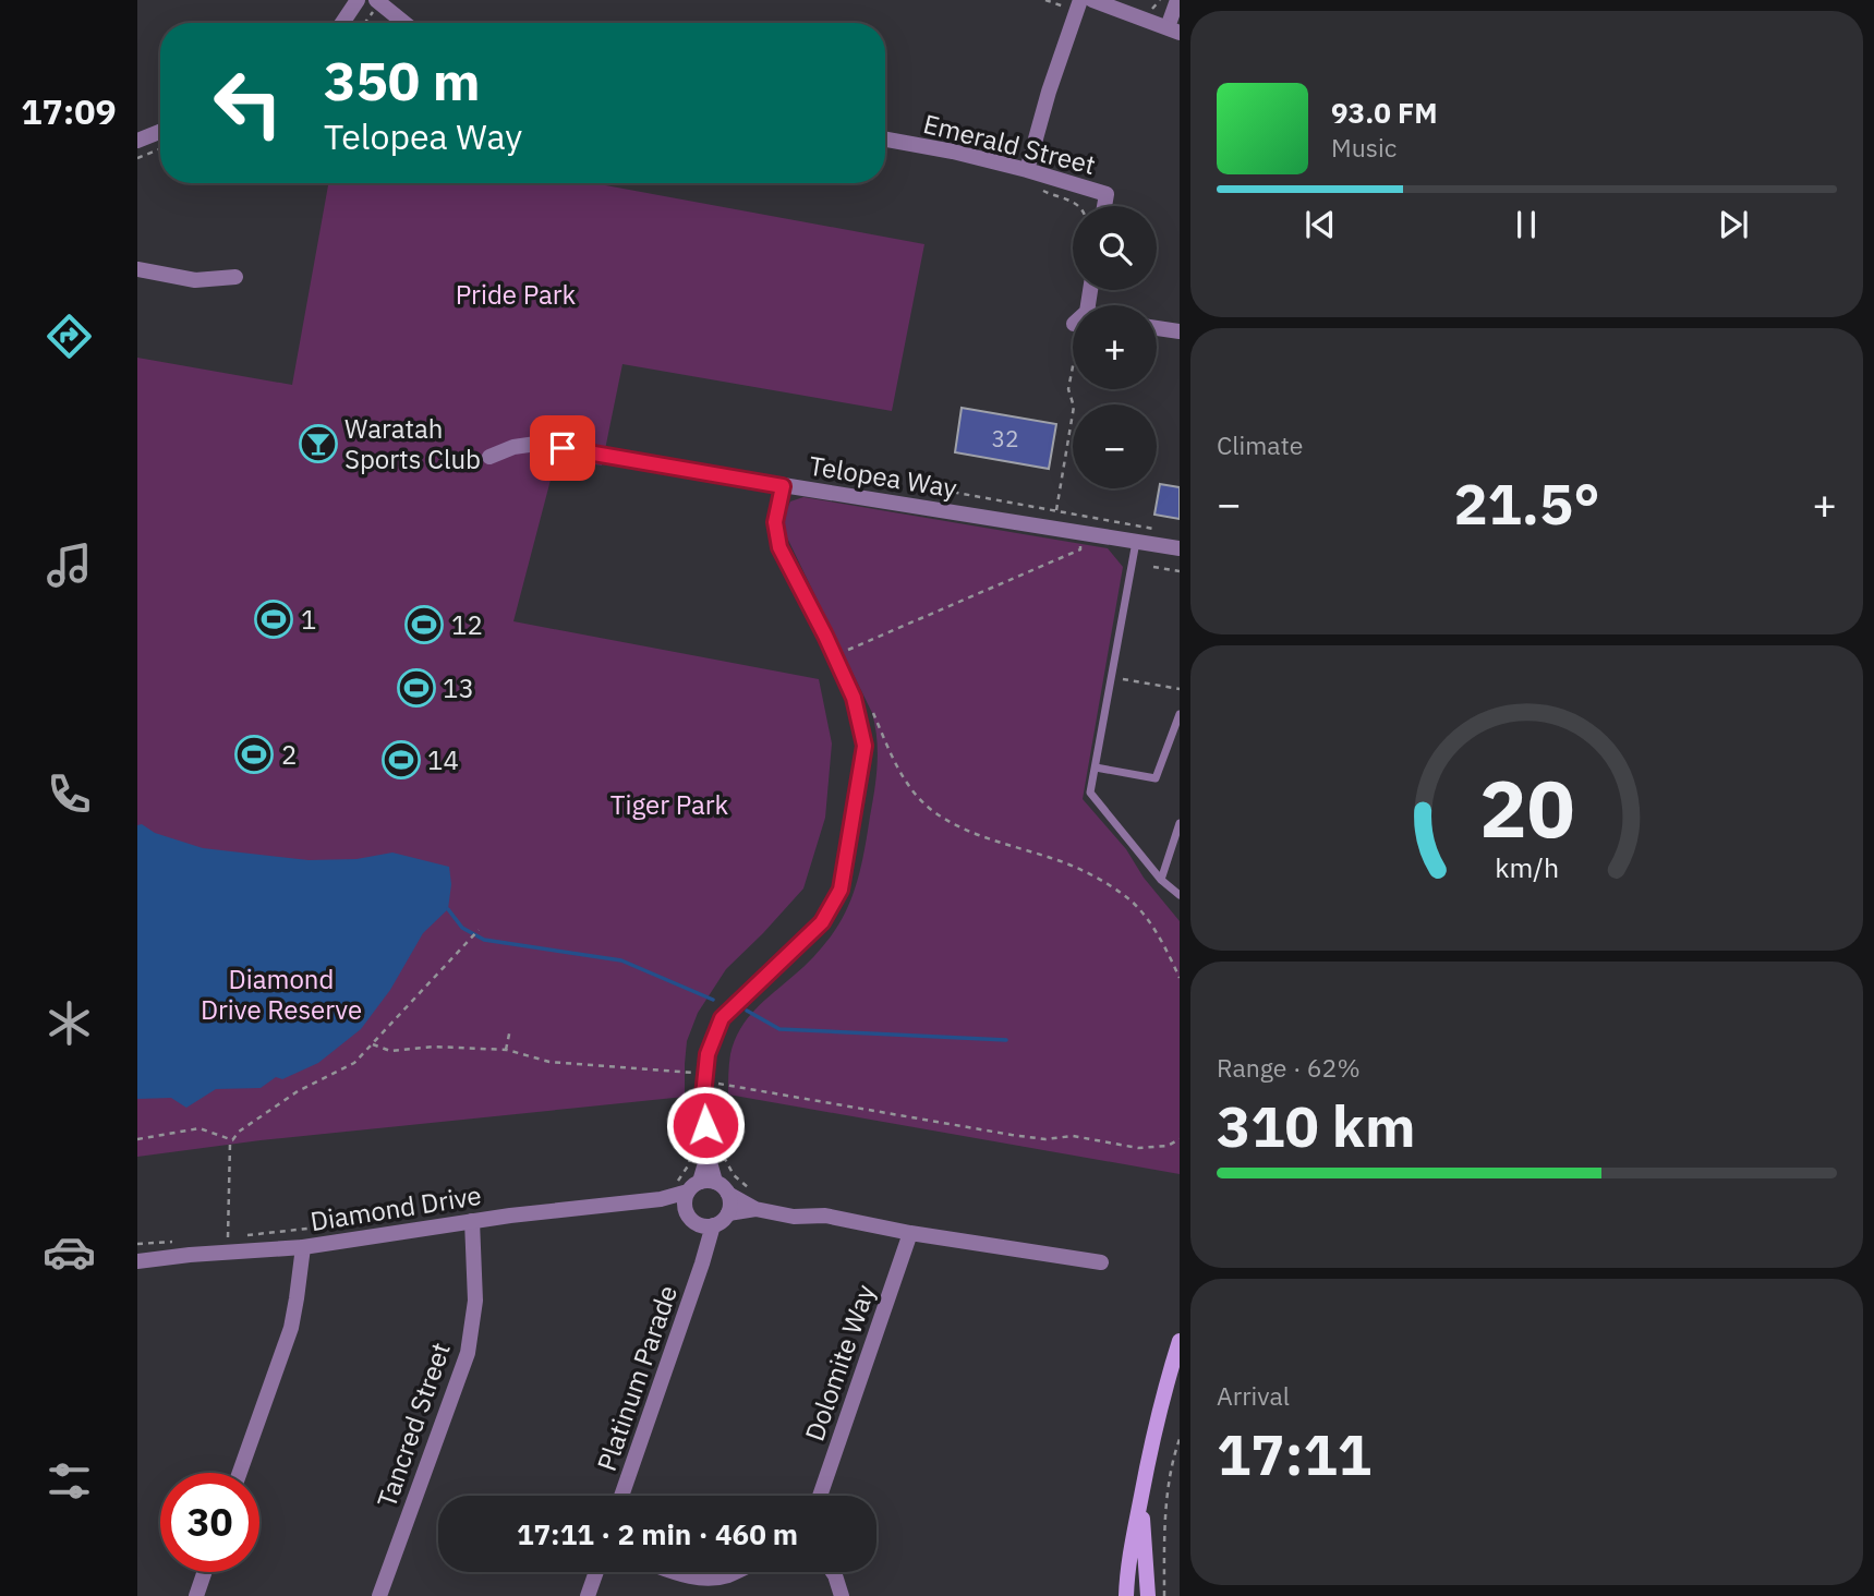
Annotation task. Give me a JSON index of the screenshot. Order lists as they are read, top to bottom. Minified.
{"streets":{"street":["Emerald Street","Telopea Way","Diamond Drive","Dolomite Way","Platinum Parade","Tancred Street"]},"crossings":[["Diamond Drive","Platinum Parade"],["Diamond Drive","Tancred Street"]],"parks":["Pride Park","Tiger Park","Diamond Drive Reserve"],"places":{"bar":["Waratah Sports Club"],"sports":["1","12","13","2","14"]},"house_numbers":["32"],"page":{"tabs":"17:09","turn":["350 m","Telopea Way"],"song":["93.0 FM","Music"],"map_buttons":["+","−"],"tile":["Climate",["Range · 62%","310 km"],["Arrival","17:11"]],"heat":["−","21.5°","+"],"limit":"30","trip":"17:11 · 2 min · 460 m","gauge":["20","km/h"]}}
